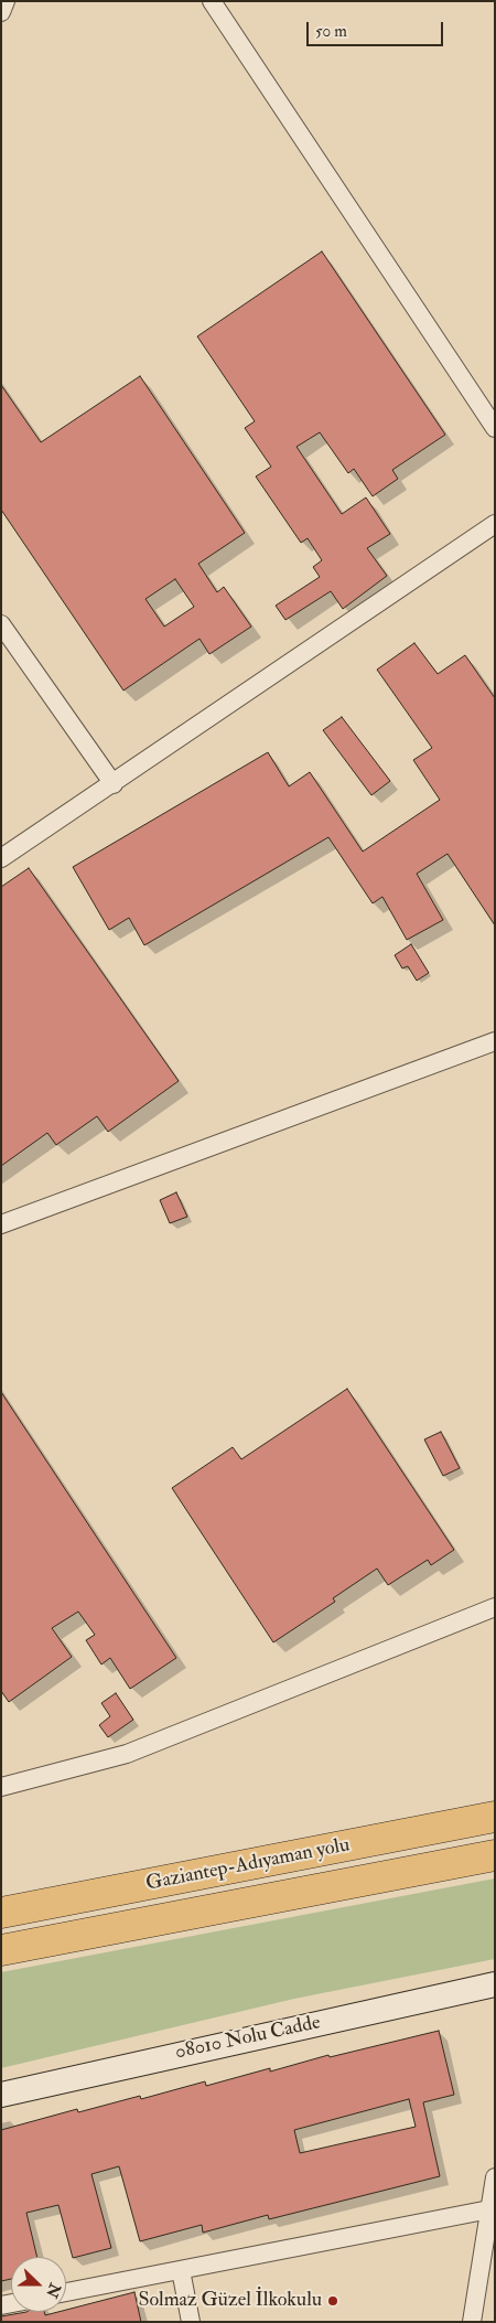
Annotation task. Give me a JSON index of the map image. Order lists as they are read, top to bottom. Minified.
{"streets":{"highway":["Gaziantep-Adıyaman yolu"],"street":["08010 Nolu Cadde"]},"places":["Solmaz Güzel İlkokulu"],"scale_bar":"50 m","north":"right"}
